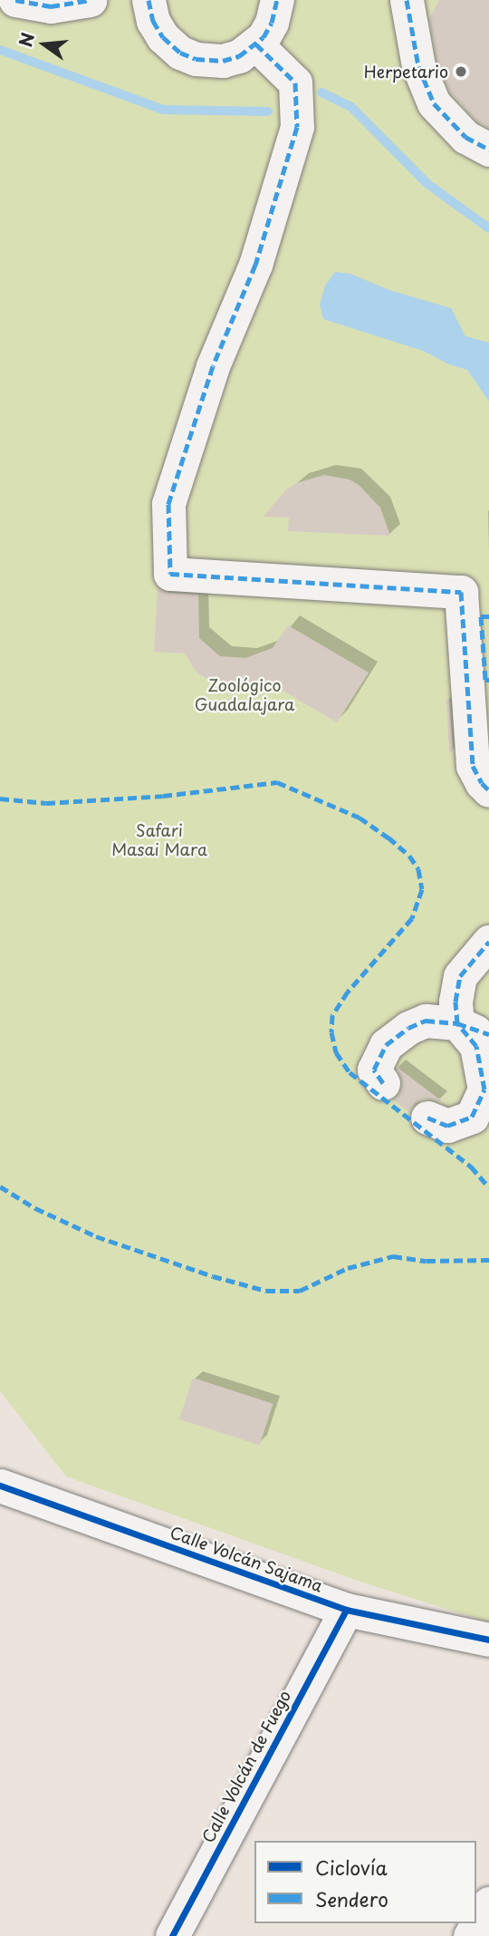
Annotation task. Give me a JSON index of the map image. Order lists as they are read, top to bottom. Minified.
{"streets":{"street":["Calle Volcán Sajama","Calle Volcán de Fuego"]},"crossings":[["Calle Volcán Sajama","Calle Volcán de Fuego"]],"parks":["Zoológico Guadalajara","Safari Masai Mara"],"places":["Herpetario"],"legend":["Ciclovía","Sendero"],"north":"left"}
